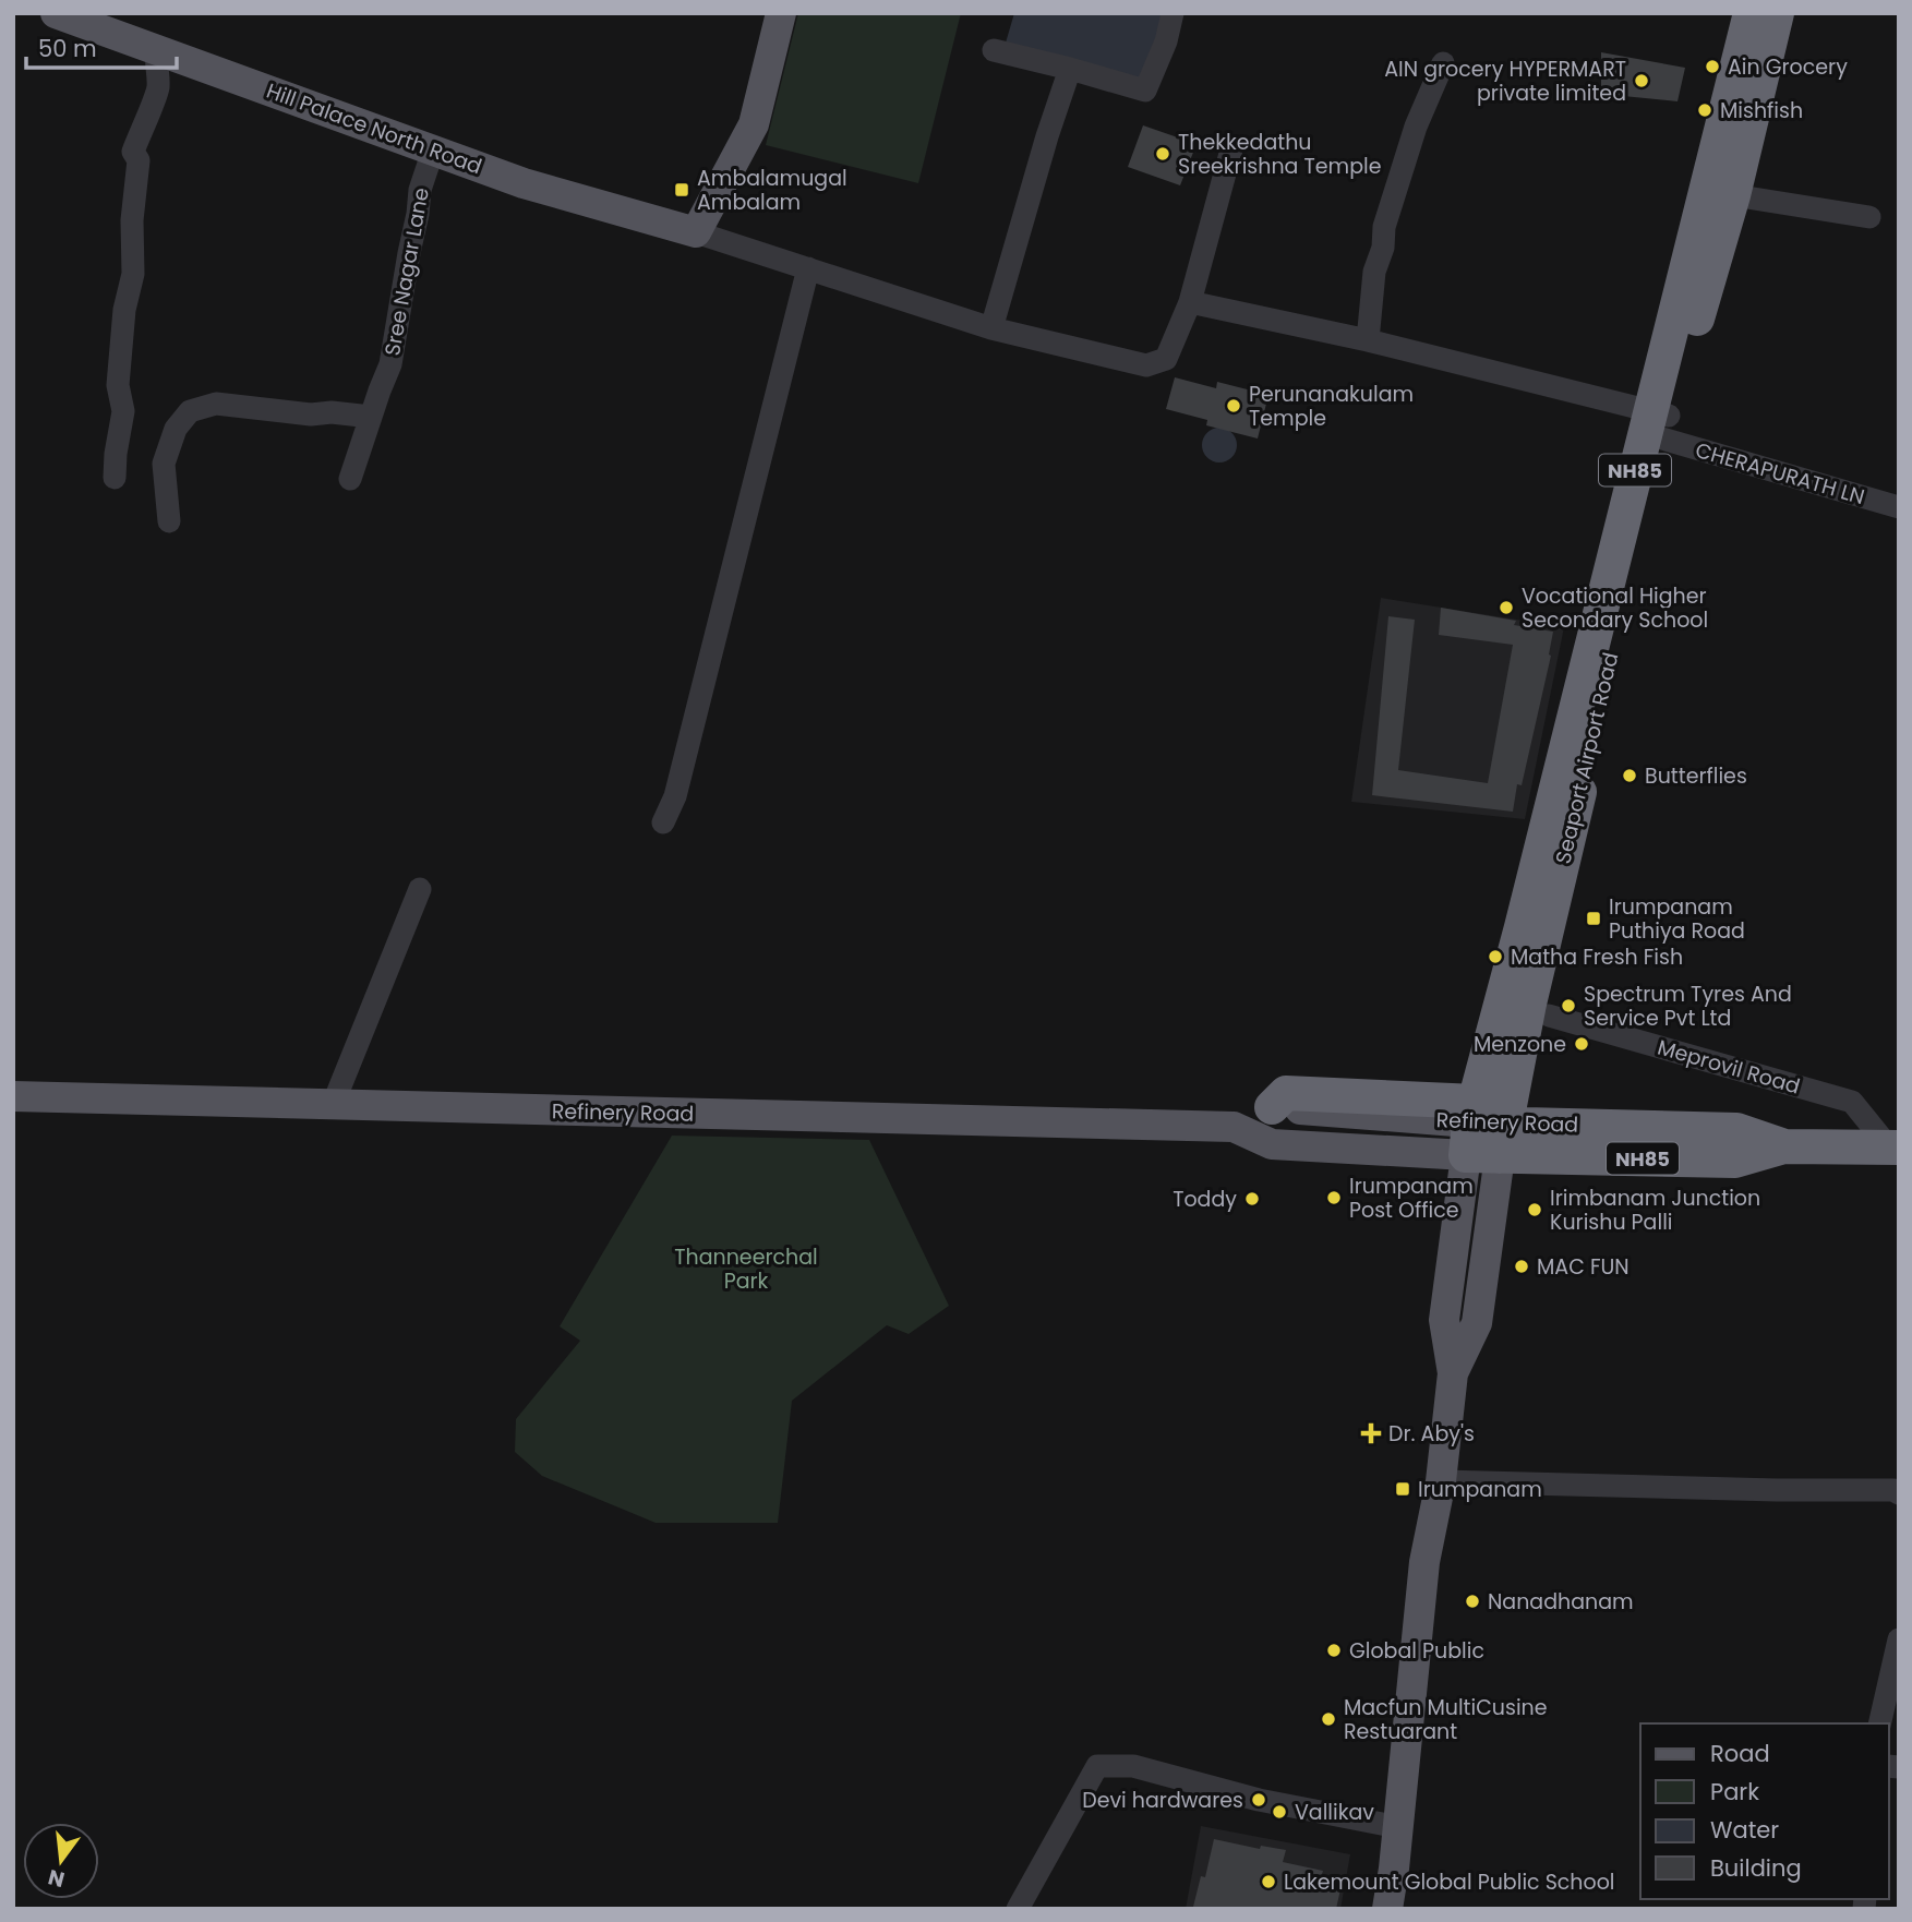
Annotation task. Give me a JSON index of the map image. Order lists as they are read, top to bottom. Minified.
{"streets":{"highway":["NH85","Seaport Airport Road","Refinery Road"],"main road":["Hill Palace North Road"],"street":["Sree Nagar Lane","CHERAPURATH LN","Meprovil Road"]},"crossings":[["Hill Palace North Road","Sree Nagar Lane"],["CHERAPURATH LN","Seaport Airport Road"],["Seaport Airport Road","Refinery Road"],["Meprovil Road","Refinery Road"]],"parks":["Thanneerchal Park"],"places":{"other":["Ain Grocery","AIN grocery HYPERMART private limited","Mishfish","Thekkedathu Sreekrishna Temple","Perunanakulam Temple","Vocational Higher Secondary School","Butterflies","Matha Fresh Fish","Spectrum Tyres And Service Pvt Ltd","Menzone","Irumpanam Post Office","Toddy","Irimbanam Junction Kurishu Palli","MAC FUN","Nanadhanam","Global Public","Macfun MultiCusine Restuarant","Devi hardwares","Vallikav","Lakemount Global Public School"],"transit":["Ambalamugal Ambalam","Irumpanam Puthiya Road","Irumpanam"],"health":["Dr. Aby's"]},"legend":["Road","Park","Water","Building"],"scale_bar":"50 m","north":"bottom"}
